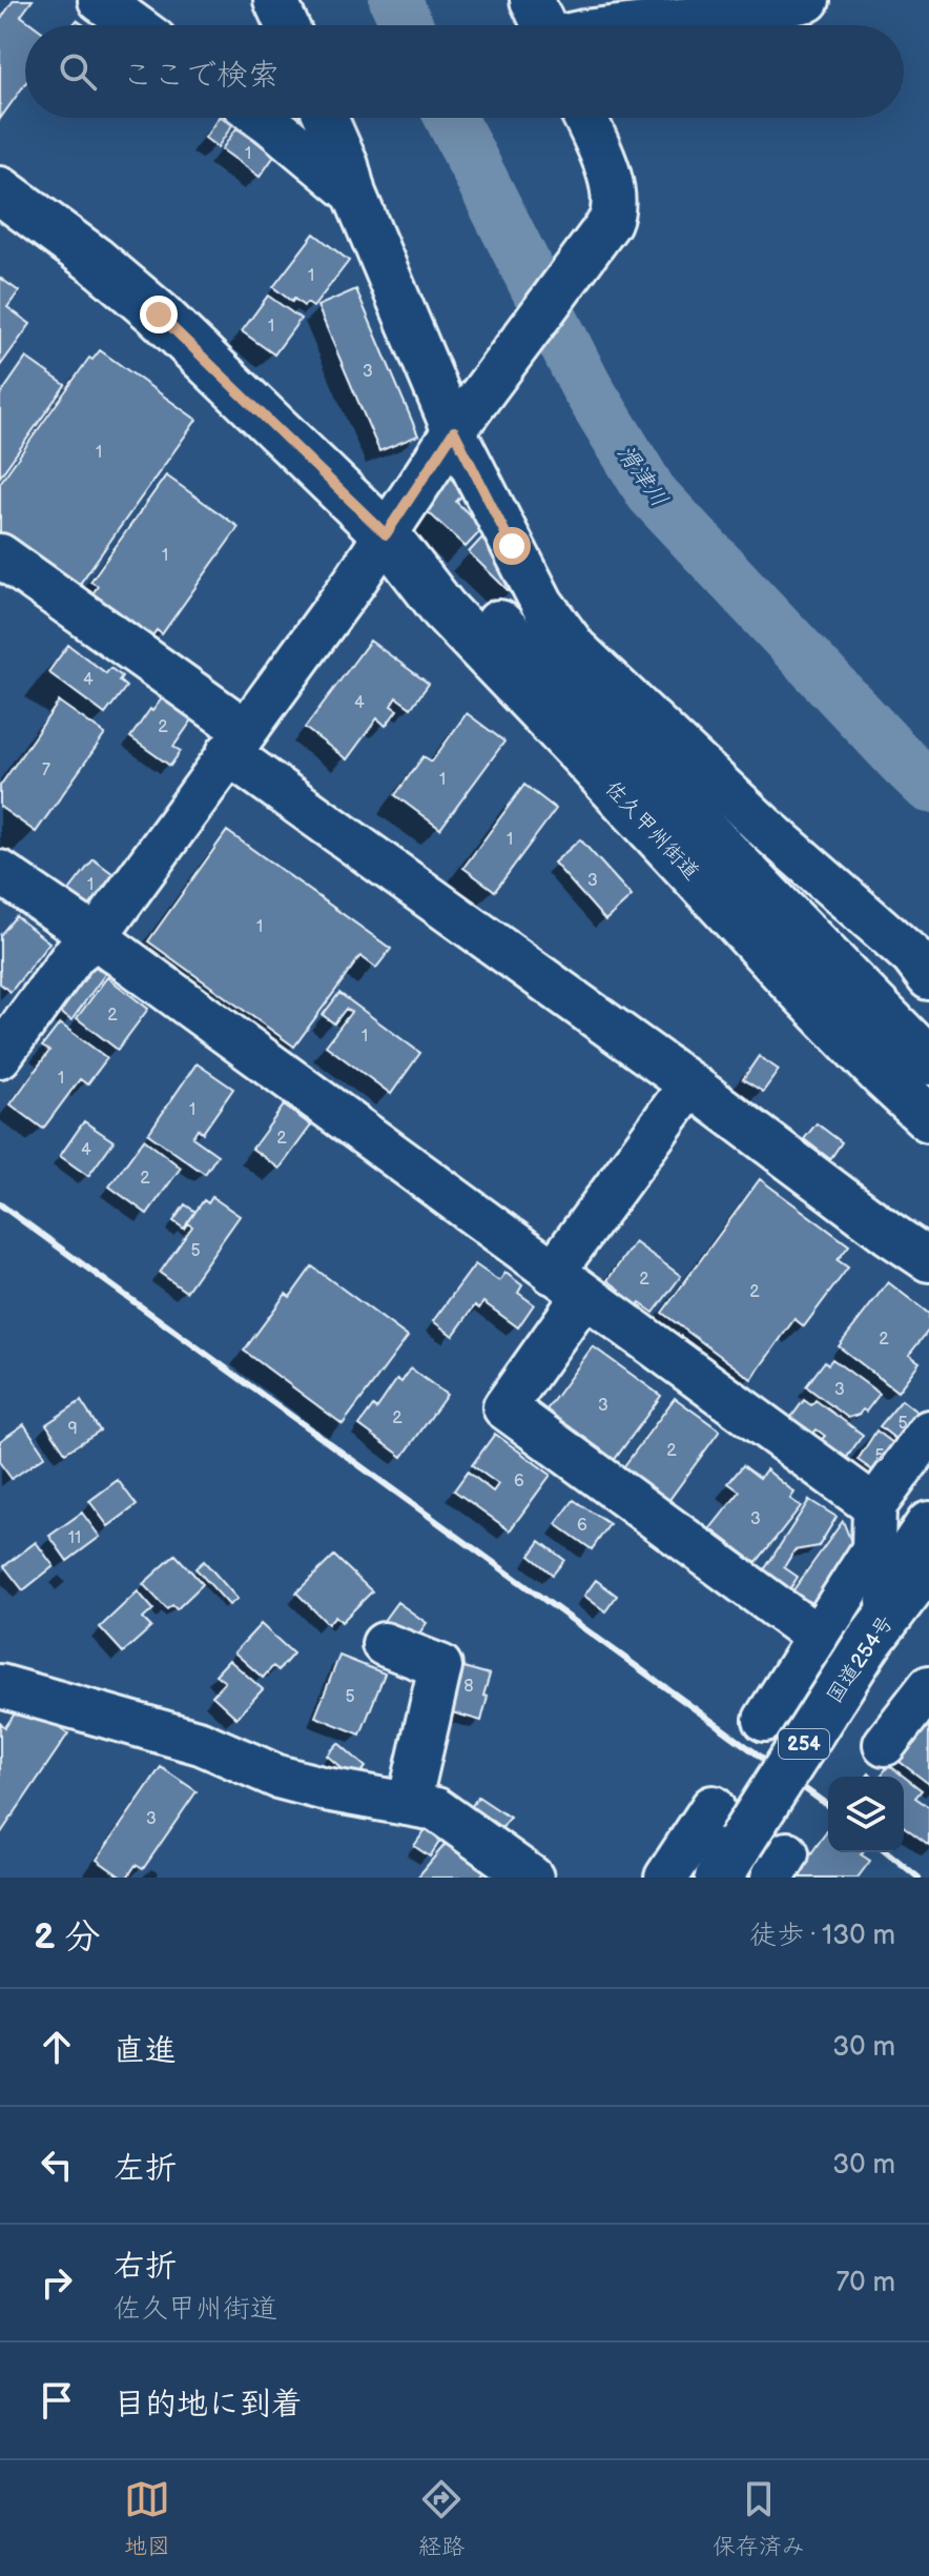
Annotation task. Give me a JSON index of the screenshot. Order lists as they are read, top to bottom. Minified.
{"streets":{"main road":["佐久甲州街道","国道254号","254"]},"crossings":[["国道254号","254"]],"water":["滑津川"],"house_numbers":["1","1","1","3","1","1","4","4","2","7","1","1","3","1","1","2","1","1","1","2","4","2","5","2","2","2","3","3","2","5","9","2","5","6","3","6","11","8","5","3"],"page":{"search":"ここで検索","heading":["2 分","徒歩 · 130 m"],"list":[["直進","30 m"],["左折","30 m"],["右折","佐久甲州街道","70 m"],"目的地に到着"],"nav":["地図","経路","保存済み"]}}
